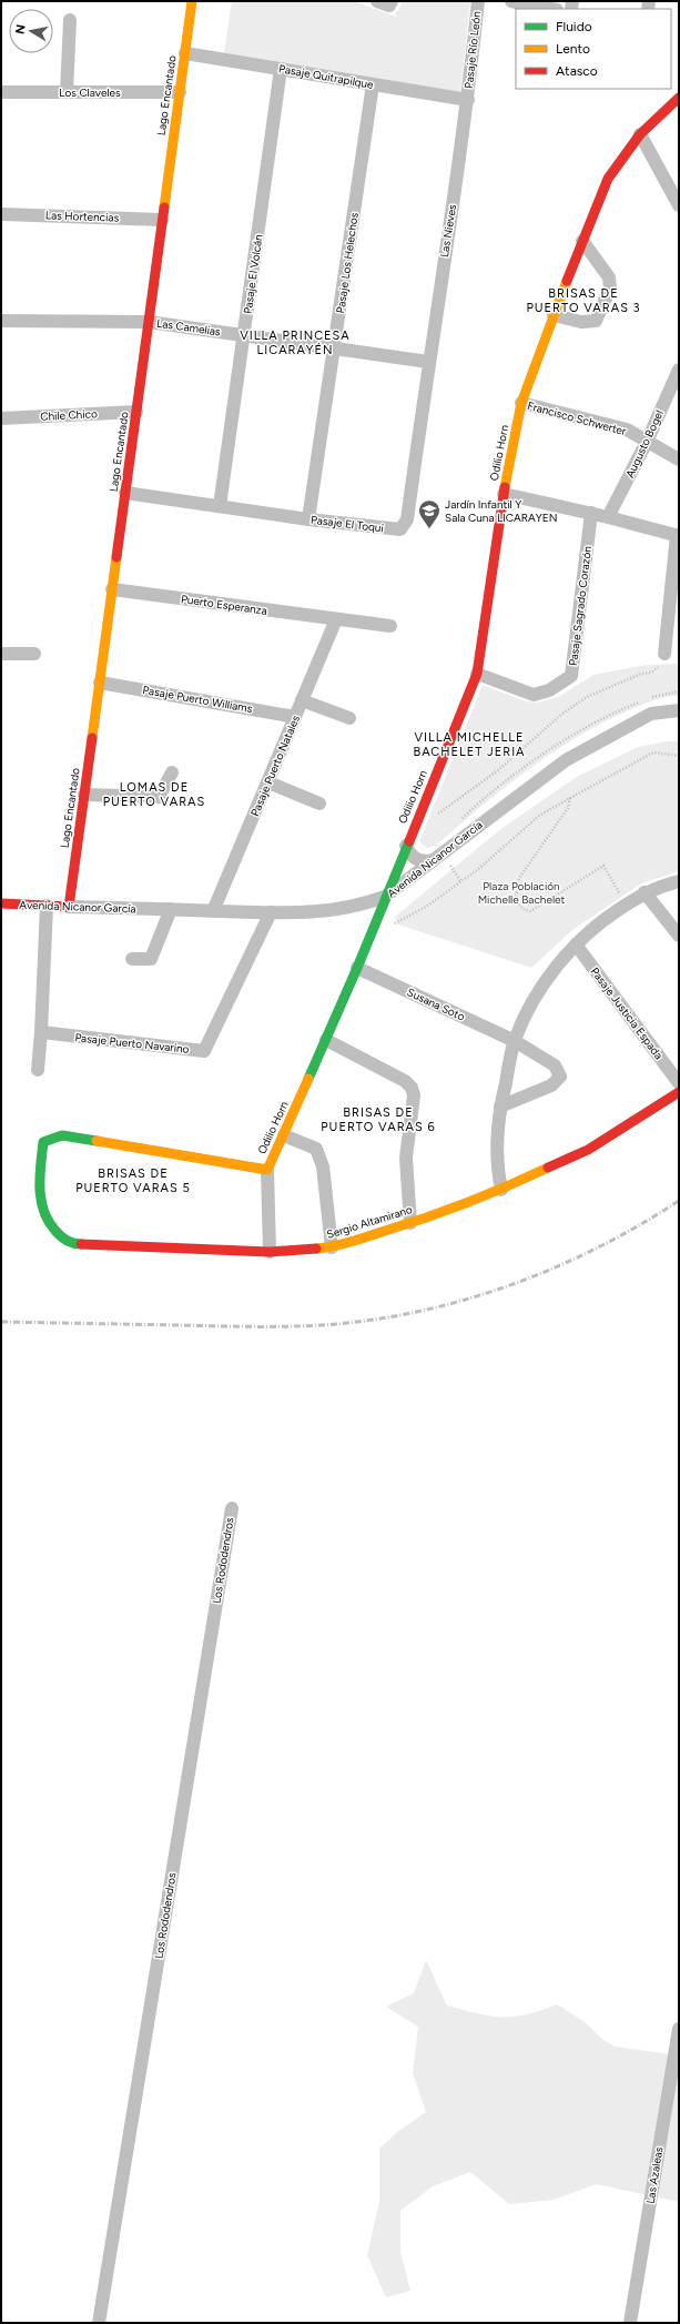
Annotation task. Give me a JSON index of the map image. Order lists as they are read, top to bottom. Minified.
{"streets":{"street":["Pasaje Río León","Pasaje Quitrapilque","Los Claveles","Lago Encantado","Las Hortencias","Las Nieves","Pasaje Los Helechos","Pasaje El Volcán","Las Camelias","Chile Chico","Francisco Schwerter","Augusto Bogel","Odilio Horn","Pasaje El Toqui","Puerto Esperanza","Pasaje Sagrado Corazón","Pasaje Puerto Williams","Pasaje Puerto Natales","Avenida Nicanor García","Susana Soto","Pasaje Justicia Espada","Pasaje Puerto Navarino","Sergio Altamirano","Los Rododendros","Las Azaleas"]},"crossings":[["Pasaje Río León","Pasaje Quitrapilque"],["Pasaje Río León","Las Nieves"],["Pasaje Quitrapilque","Lago Encantado"],["Pasaje Quitrapilque","Las Nieves"],["Pasaje Quitrapilque","Pasaje Los Helechos"],["Pasaje Quitrapilque","Pasaje El Volcán"],["Los Claveles","Lago Encantado"],["Lago Encantado","Las Hortencias"],["Lago Encantado","Las Camelias"],["Lago Encantado","Chile Chico"],["Lago Encantado","Pasaje El Toqui"],["Lago Encantado","Puerto Esperanza"],["Lago Encantado","Pasaje Puerto Williams"],["Lago Encantado","Avenida Nicanor García"],["Las Nieves","Las Camelias"],["Las Nieves","Pasaje El Toqui"],["Pasaje Los Helechos","Las Camelias"],["Pasaje Los Helechos","Pasaje El Toqui"],["Pasaje El Volcán","Las Camelias"],["Pasaje El Volcán","Pasaje El Toqui"],["Las Camelias","Pasaje El Toqui"],["Francisco Schwerter","Augusto Bogel"],["Francisco Schwerter","Odilio Horn"],["Odilio Horn","Pasaje Sagrado Corazón"],["Odilio Horn","Avenida Nicanor García"],["Odilio Horn","Susana Soto"],["Odilio Horn","Sergio Altamirano"],["Puerto Esperanza","Pasaje Puerto Natales"],["Pasaje Puerto Williams","Pasaje Puerto Natales"],["Pasaje Puerto Natales","Avenida Nicanor García"],["Avenida Nicanor García","Pasaje Puerto Navarino"]],"districts":["BRISAS DE PUERTO VARAS 3","VILLA PRINCESA LICARAYÉN","VILLA MICHELLE BACHELET JERIA","LOMAS DE PUERTO VARAS","BRISAS DE PUERTO VARAS 6","BRISAS DE PUERTO VARAS 5"],"parks":["Plaza Población Michelle Bachelet"],"places":{"school or university":["Jardín Infantil Y Sala Cuna LICARAYEN"]},"legend":["Fluido","Lento","Atasco"],"north":"left"}
